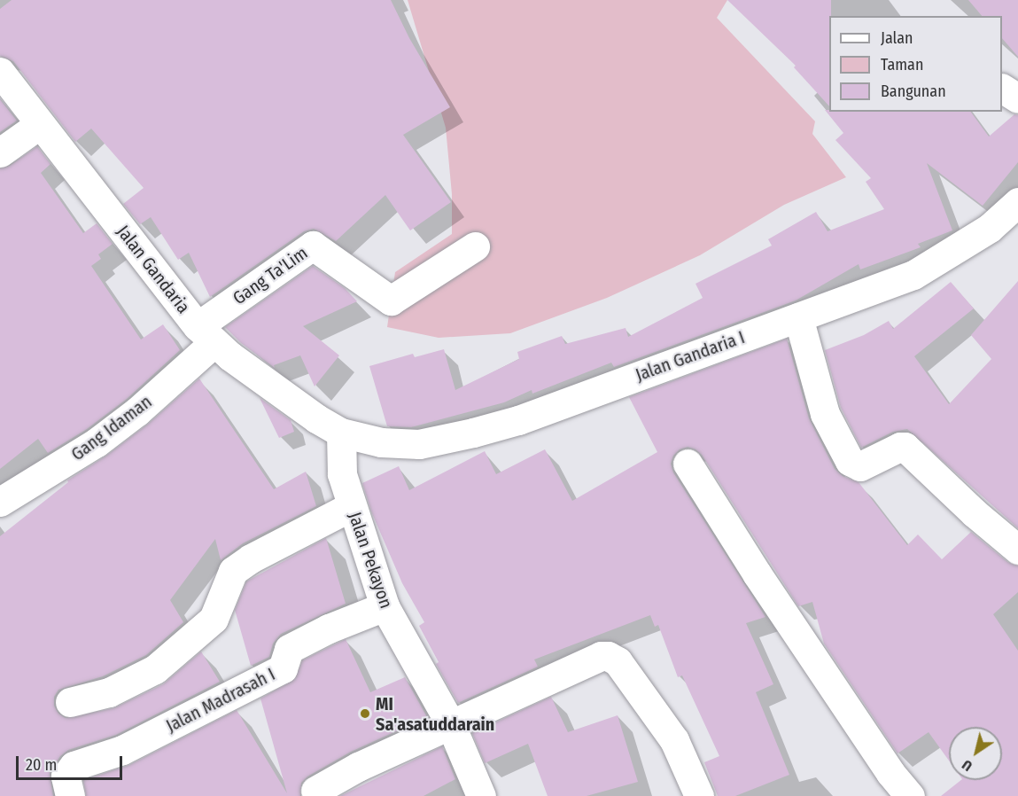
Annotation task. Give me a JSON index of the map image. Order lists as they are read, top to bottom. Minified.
{"streets":{"street":["Jalan Gandaria","Gang Ta'Lim","Jalan Gandaria I","Gang Idaman","Jalan Pekayon","Jalan Madrasah I"]},"crossings":[["Jalan Gandaria","Gang Ta'Lim"],["Jalan Gandaria","Jalan Gandaria I"],["Jalan Gandaria","Gang Idaman"],["Jalan Gandaria","Jalan Pekayon"],["Gang Ta'Lim","Gang Idaman"],["Jalan Gandaria I","Jalan Pekayon"],["Jalan Pekayon","Jalan Madrasah I"]],"places":["MI Sa'asatuddarain"],"legend":["Jalan","Taman","Bangunan"],"scale_bar":"20 m","north":"bottom left"}
